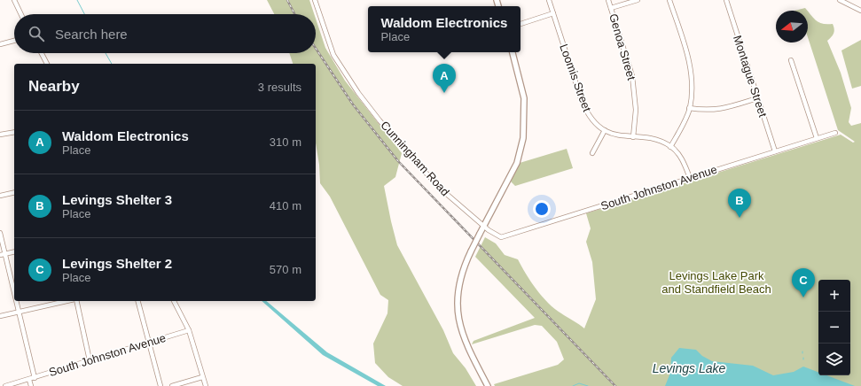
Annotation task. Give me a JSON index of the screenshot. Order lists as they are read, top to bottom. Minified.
{"streets":{"street":["Genoa Street","Montague Street","Loomis Street","Cunningham Road","South Johnston Avenue"]},"crossings":[["Genoa Street","Loomis Street"],["Montague Street","South Johnston Avenue"],["Loomis Street","South Johnston Avenue"],["Cunningham Road","South Johnston Avenue"]],"water":["Levings Lake"],"parks":["Levings Lake Park and Standfield Beach"],"north":"left","page":{"popup":["Waldom Electronics","Place"],"search":"Search here","pins":["A","B","C"],"heading":["Nearby","3 results"],"list":[{"mark":"A","name":"Waldom Electronics","note":"Place","value":"310 m"},{"mark":"B","name":"Levings Shelter 3","note":"Place","value":"410 m"},{"mark":"C","name":"Levings Shelter 2","note":"Place","value":"570 m"}],"map_buttons":["+","−"]}}
